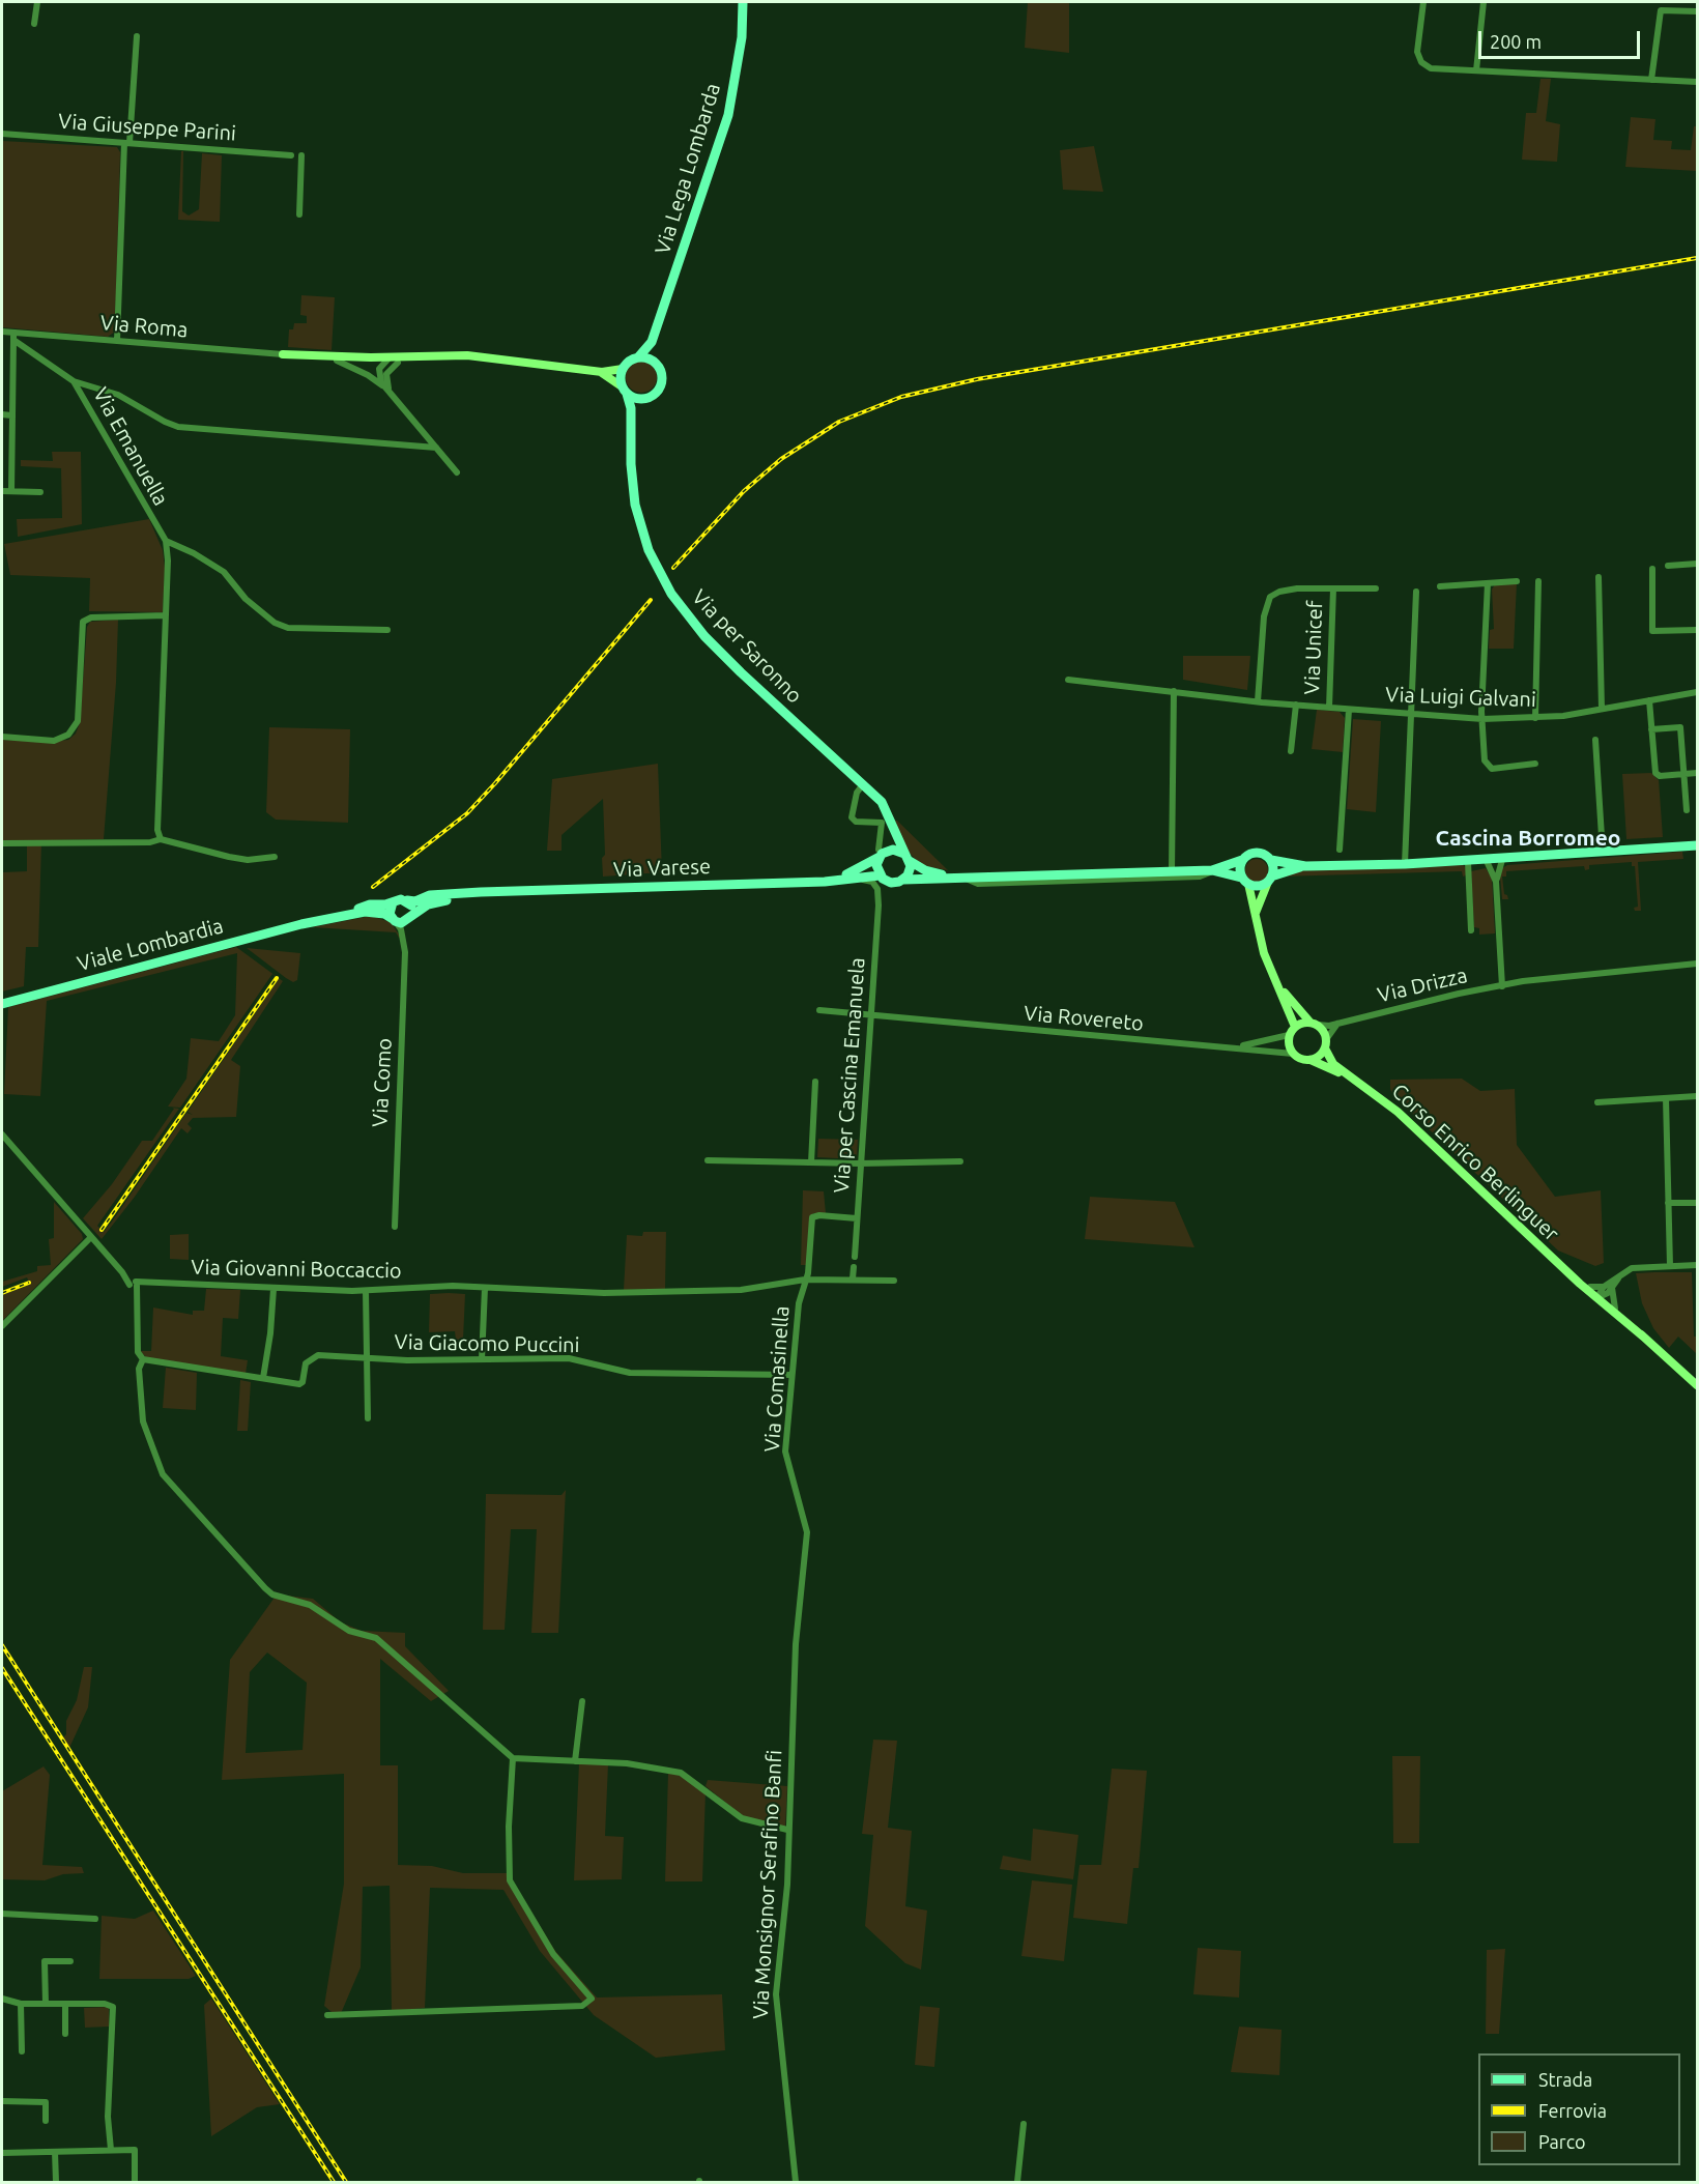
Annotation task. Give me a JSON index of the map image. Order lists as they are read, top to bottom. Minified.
{"streets":{"main road":["Via Lega Lombarda","Via per Saronno","Via Varese","Viale Lombardia"],"street":["Via Giuseppe Parini","Via Roma","Via Emanuella","Via Unicef","Via Luigi Galvani","Via Drizza","Via Rovereto","Via per Cascina Emanuela","Via Como","Corso Enrico Berlinguer","Via Giovanni Boccaccio","Via Giacomo Puccini","Via Comasinella","Via Monsignor Serafino Banfi"]},"crossings":[["Via Lega Lombarda","Via per Saronno"],["Via per Saronno","Via Varese"],["Via per Saronno","Via per Cascina Emanuela"],["Via Unicef","Via Luigi Galvani"],["Via Varese","Viale Lombardia"],["Via Varese","Via per Cascina Emanuela"],["Via Varese","Via Como"],["Viale Lombardia","Via Como"],["Via Drizza","Via Rovereto"],["Via Drizza","Corso Enrico Berlinguer"],["Via Rovereto","Via per Cascina Emanuela"],["Via Rovereto","Corso Enrico Berlinguer"],["Via per Cascina Emanuela","Via Comasinella"],["Via Giovanni Boccaccio","Via Comasinella"],["Via Giacomo Puccini","Via Comasinella"],["Via Comasinella","Via Monsignor Serafino Banfi"]],"districts":["Cascina Borromeo"],"legend":["Strada","Ferrovia","Parco"],"scale_bar":"200 m"}
